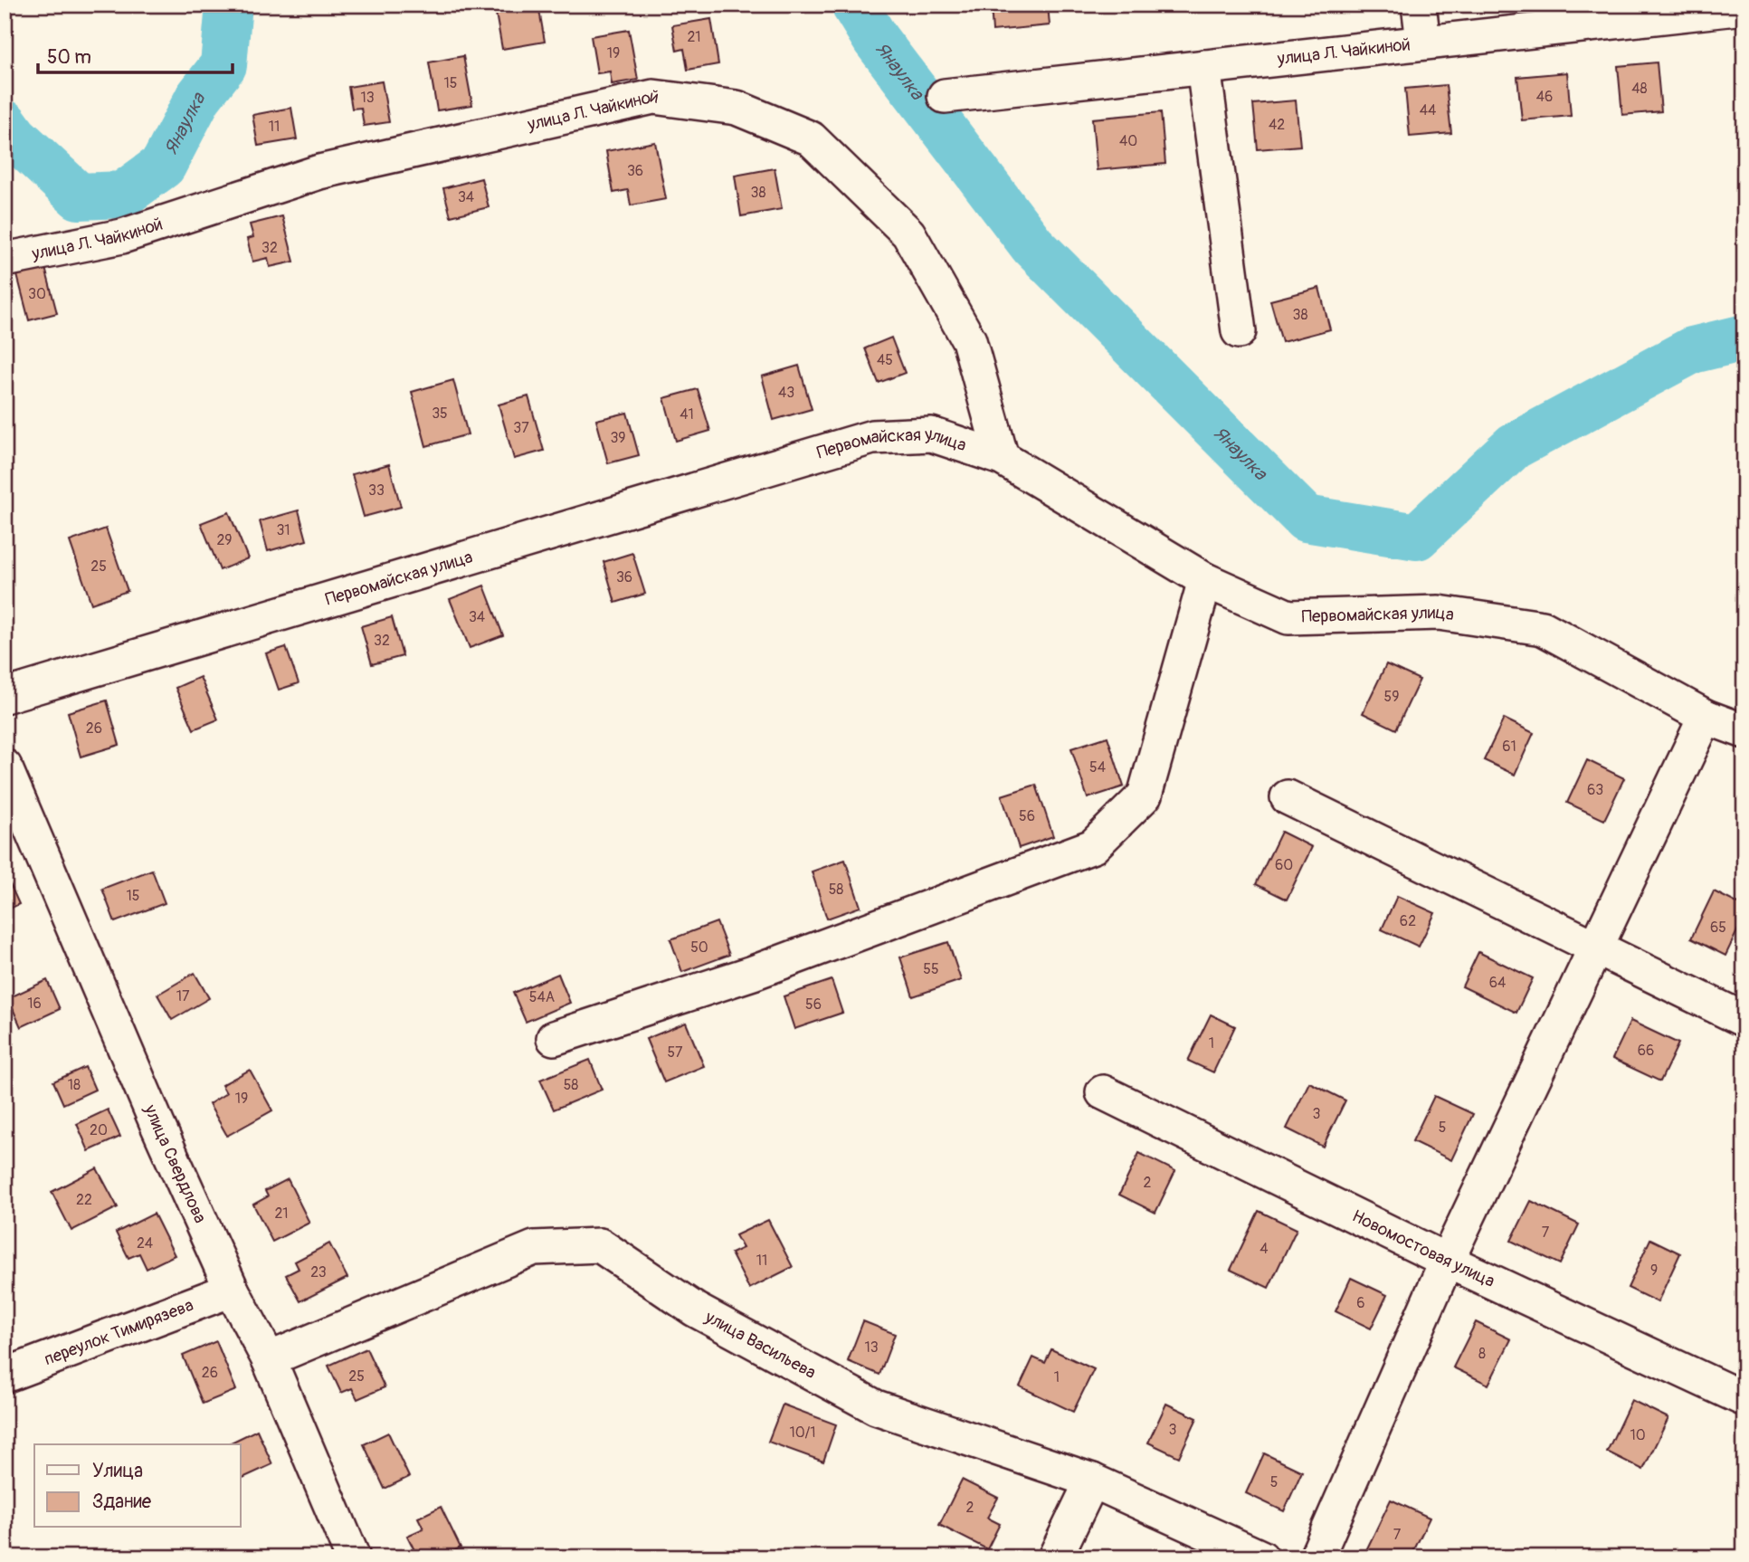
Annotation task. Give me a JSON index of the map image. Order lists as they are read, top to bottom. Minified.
{"streets":{"street":["улица Л. Чайкиной","Первомайская улица","улица Свердлова","Новомостовая улица","переулок Тимирязева","улица Васильева"]},"crossings":[["улица Л. Чайкиной","Первомайская улица"],["улица Свердлова","переулок Тимирязева"],["улица Свердлова","улица Васильева"]],"water":["Янаулка"],"house_numbers":["21","19","15","48","46","13","44","42","11","40","36","38","34","32","30","38","45","43","35","41","37","39","33","31","29","25","36","34","32","59","26","61","54","63","56","60","58","15","62","65","50","55","64","17","54А","16","56","1","66","57","18","58","19","3","5","20","2","22","21","7","24","4","11","9","23","6","13","8","26","25","1","3","10/1","10","5","2","7"],"legend":["Улица","Здание"],"scale_bar":"50 m"}
